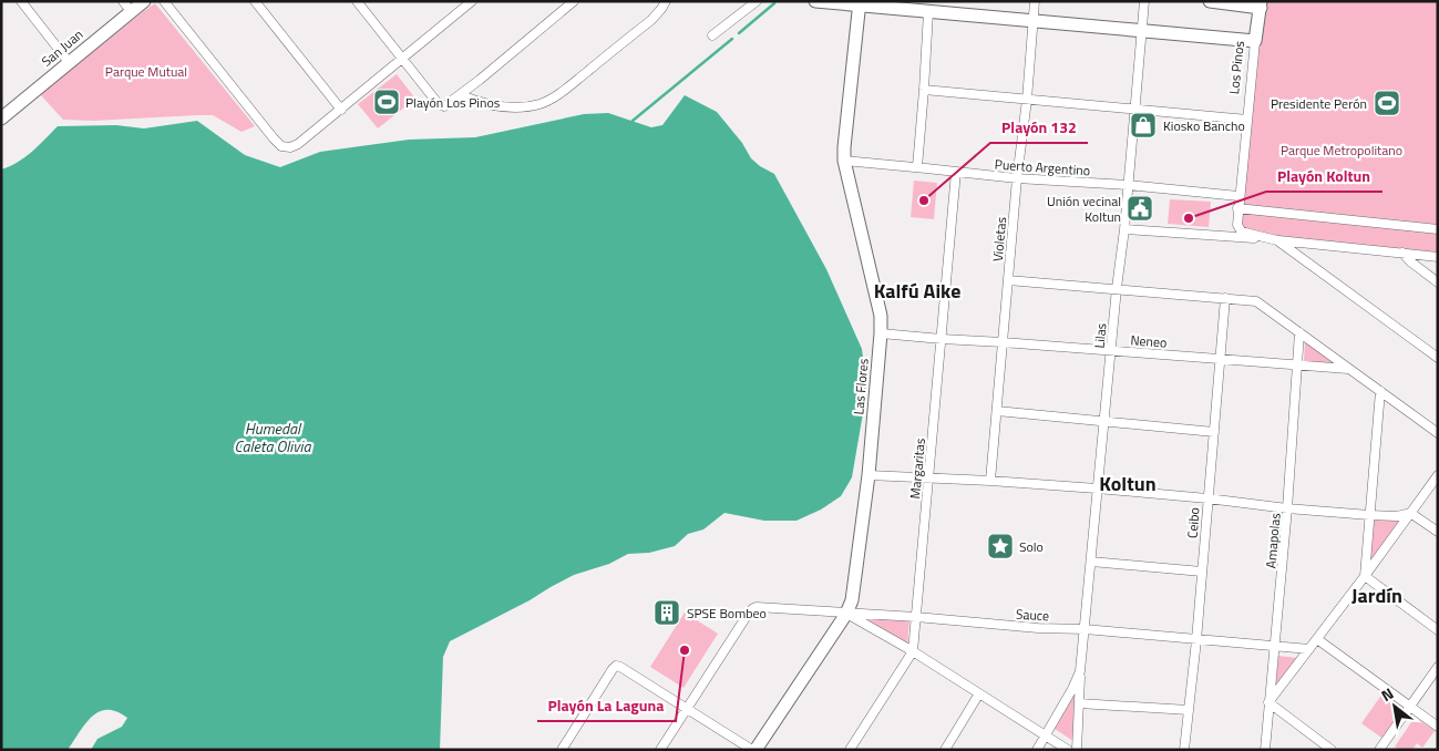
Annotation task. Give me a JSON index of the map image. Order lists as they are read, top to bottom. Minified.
{"streets":{"street":["San Juan","Los Pinos","Puerto Argentino","Violetas","Lilas","Neneo","Las Flores","Margaritas","Ceibo","Amapolas","Sauce"]},"crossings":[["Los Pinos","Puerto Argentino"],["Puerto Argentino","Violetas"],["Puerto Argentino","Lilas"],["Puerto Argentino","Las Flores"],["Puerto Argentino","Margaritas"],["Violetas","Neneo"],["Lilas","Neneo"],["Lilas","Sauce"],["Neneo","Las Flores"],["Neneo","Margaritas"],["Neneo","Ceibo"],["Neneo","Amapolas"],["Las Flores","Sauce"],["Margaritas","Sauce"],["Ceibo","Sauce"],["Amapolas","Sauce"]],"districts":["Kalfú Aike","Koltun","Jardín"],"water":["Humedal Caleta Olivia"],"parks":["Parque Mutual","Parque Metropolitano"],"places":{"sports":["Playón Los Pinos","Presidente Perón"],"shop":["Kiosko Bancho"],"other":["Playón 132","Playón Koltun","Playón La Laguna"],"public building":["Unión vecinal Koltun"],"place":["Solo"],"building":["SPSE Bombeo"]},"north":"top left"}
